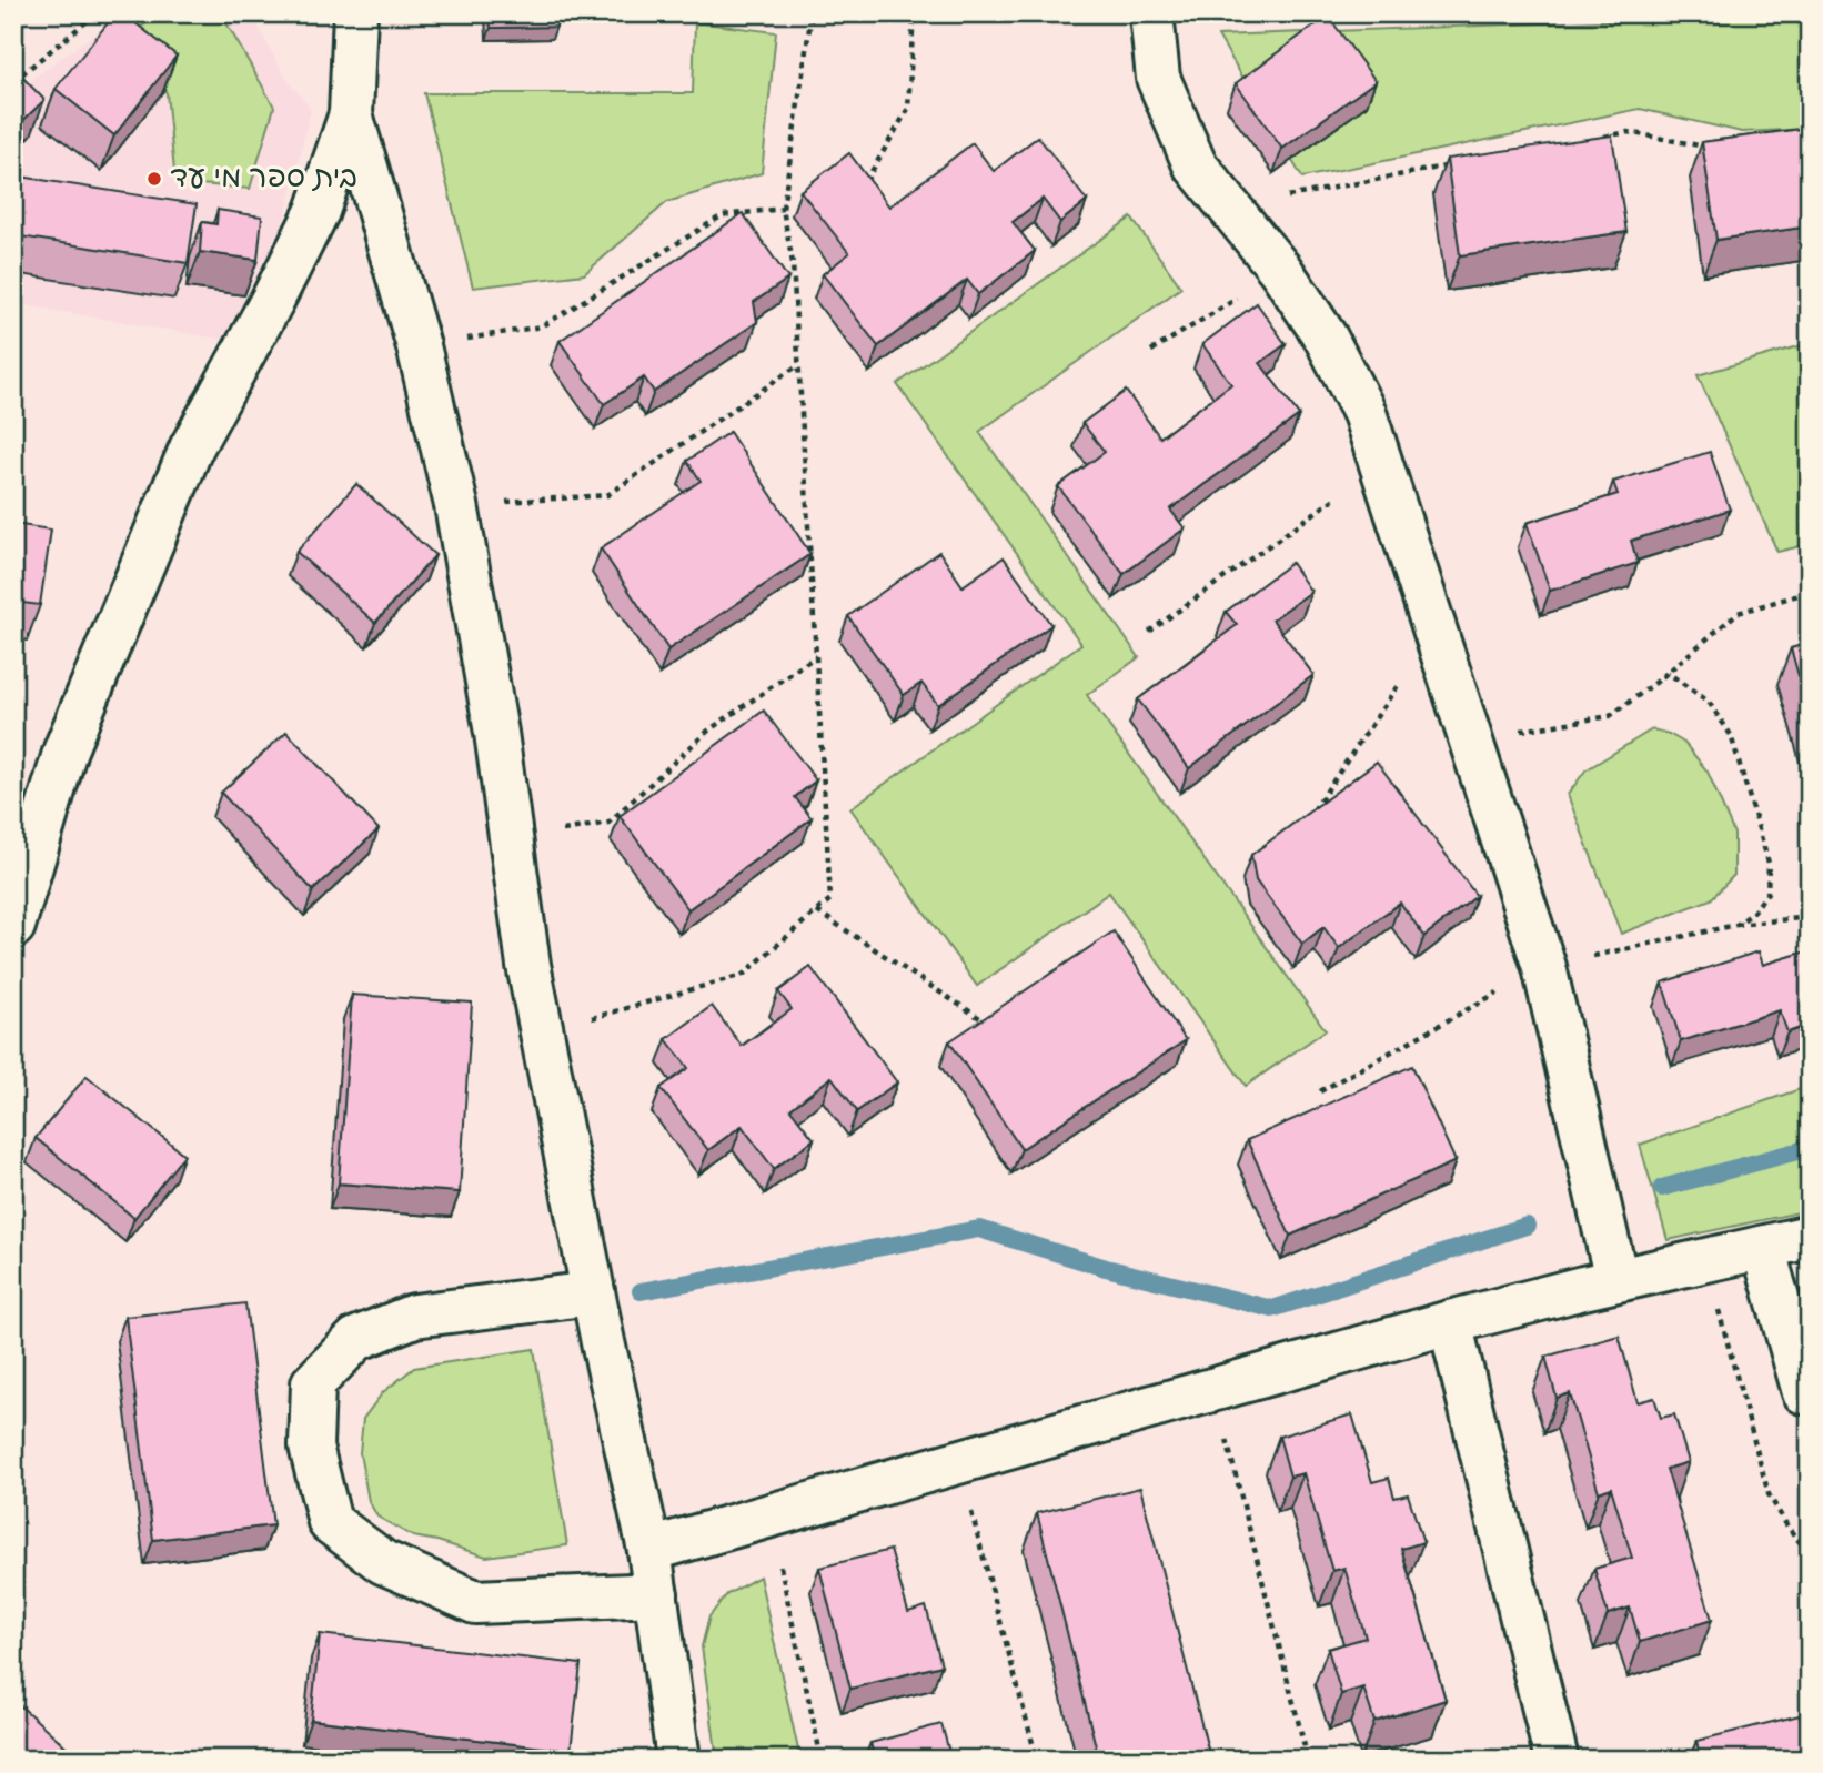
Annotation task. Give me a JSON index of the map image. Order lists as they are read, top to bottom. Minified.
{"places":["בית ספר מי עד"]}
